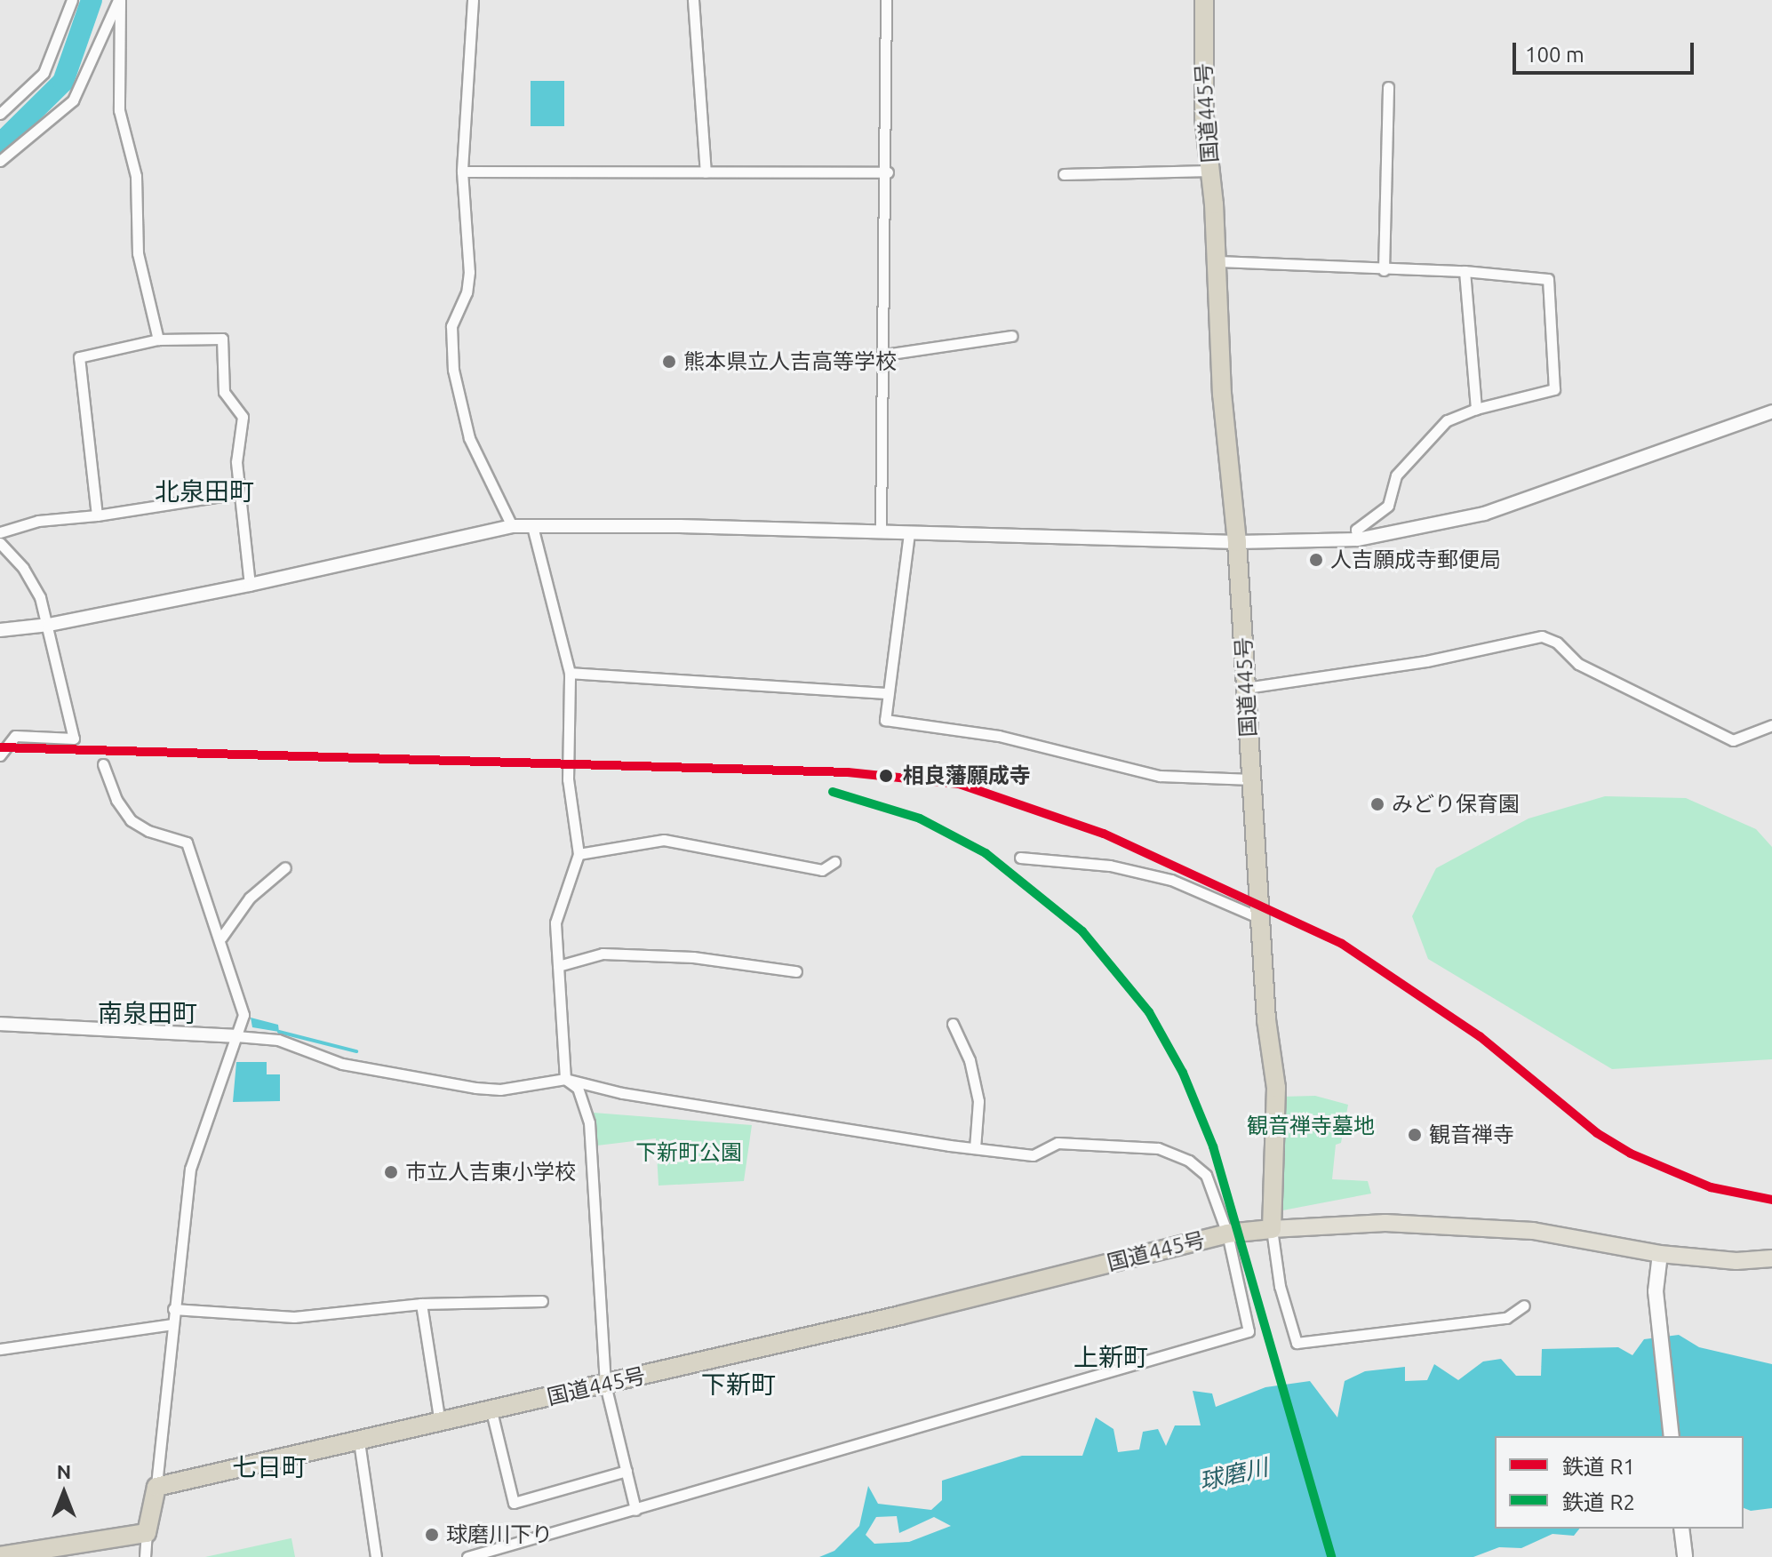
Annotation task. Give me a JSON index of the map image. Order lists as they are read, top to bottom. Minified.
{"streets":{"highway":["国道445号"]},"districts":["北泉田町","南泉田町","上新町","下新町","七日町"],"water":["球磨川"],"parks":["観音禅寺墓地","下新町公園"],"places":["熊本県立人吉高等学校","人吉願成寺郵便局","相良藩願成寺","みどり保育園","観音禅寺","市立人吉東小学校","球磨川下り"],"lines":["rail line R1","rail line R2"],"legend":["鉄道 R1","鉄道 R2"],"scale_bar":"100 m","north":"top"}
